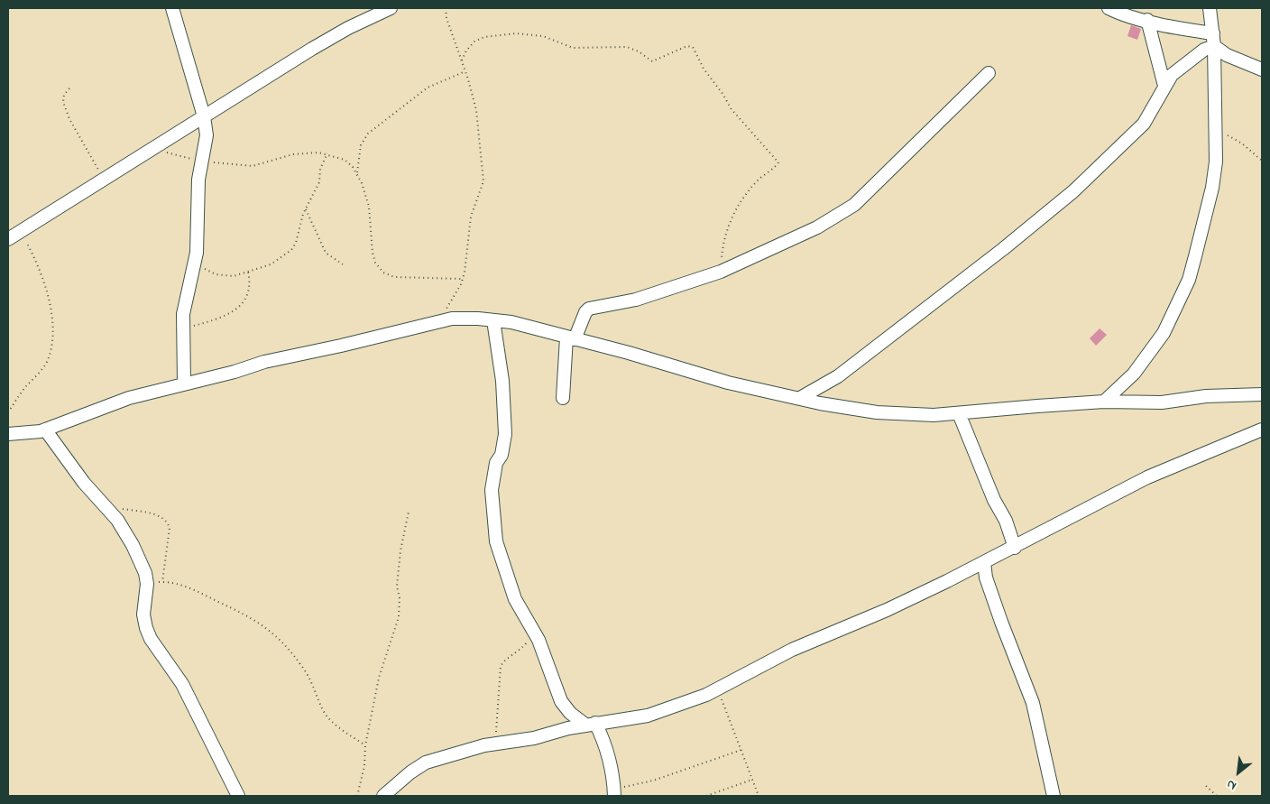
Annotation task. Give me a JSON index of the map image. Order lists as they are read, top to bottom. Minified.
{"north":"bottom left"}
